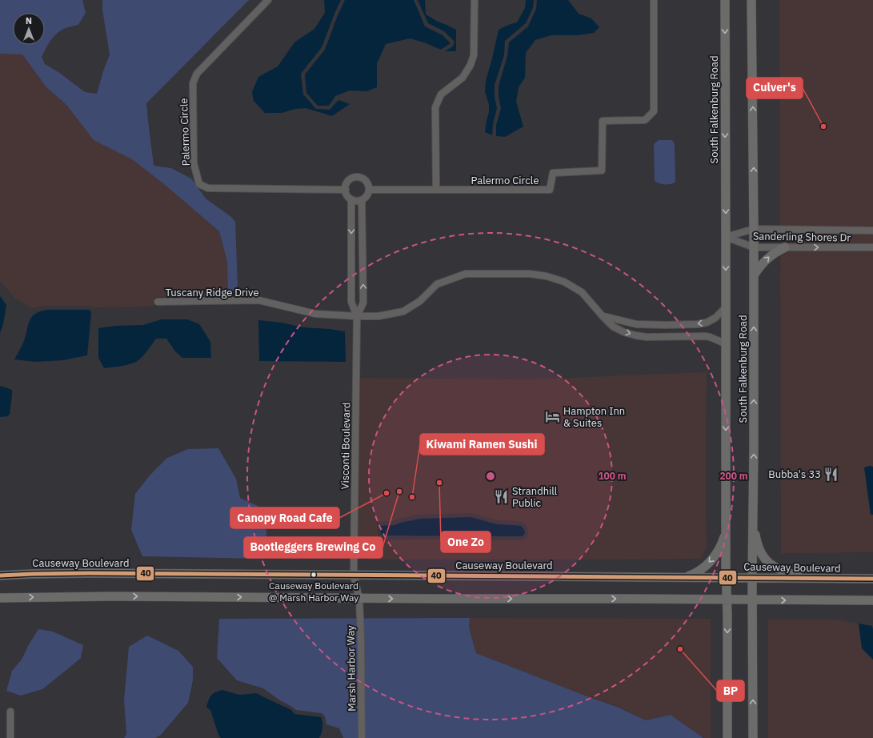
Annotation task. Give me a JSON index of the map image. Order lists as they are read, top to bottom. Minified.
{"streets":{"main road":["South Falkenburg Road","Causeway Boulevard"],"street":["Palermo Circle","Sanderling Shores Dr","Tuscany Ridge Drive","Visconti Boulevard","Marsh Harbor Way"]},"crossings":[["South Falkenburg Road","Sanderling Shores Dr"],["South Falkenburg Road","Tuscany Ridge Drive"],["South Falkenburg Road","Causeway Boulevard"],["Palermo Circle","Visconti Boulevard"],["Tuscany Ridge Drive","Visconti Boulevard"],["Visconti Boulevard","Causeway Boulevard"],["Visconti Boulevard","Marsh Harbor Way"]],"places":{"other":["Culver's","One Zo","Bootleggers Brewing Co","Canopy Road Cafe","Kiwami Ramen Sushi","Causeway Boulevard @ Marsh Harbor Way","BP"],"hotel":["Hampton Inn & Suites"],"restaurant":["Bubba's 33","Strandhill Public"]},"lines":["transit line 40"],"north":"top","rings":["100 m","200 m"]}
